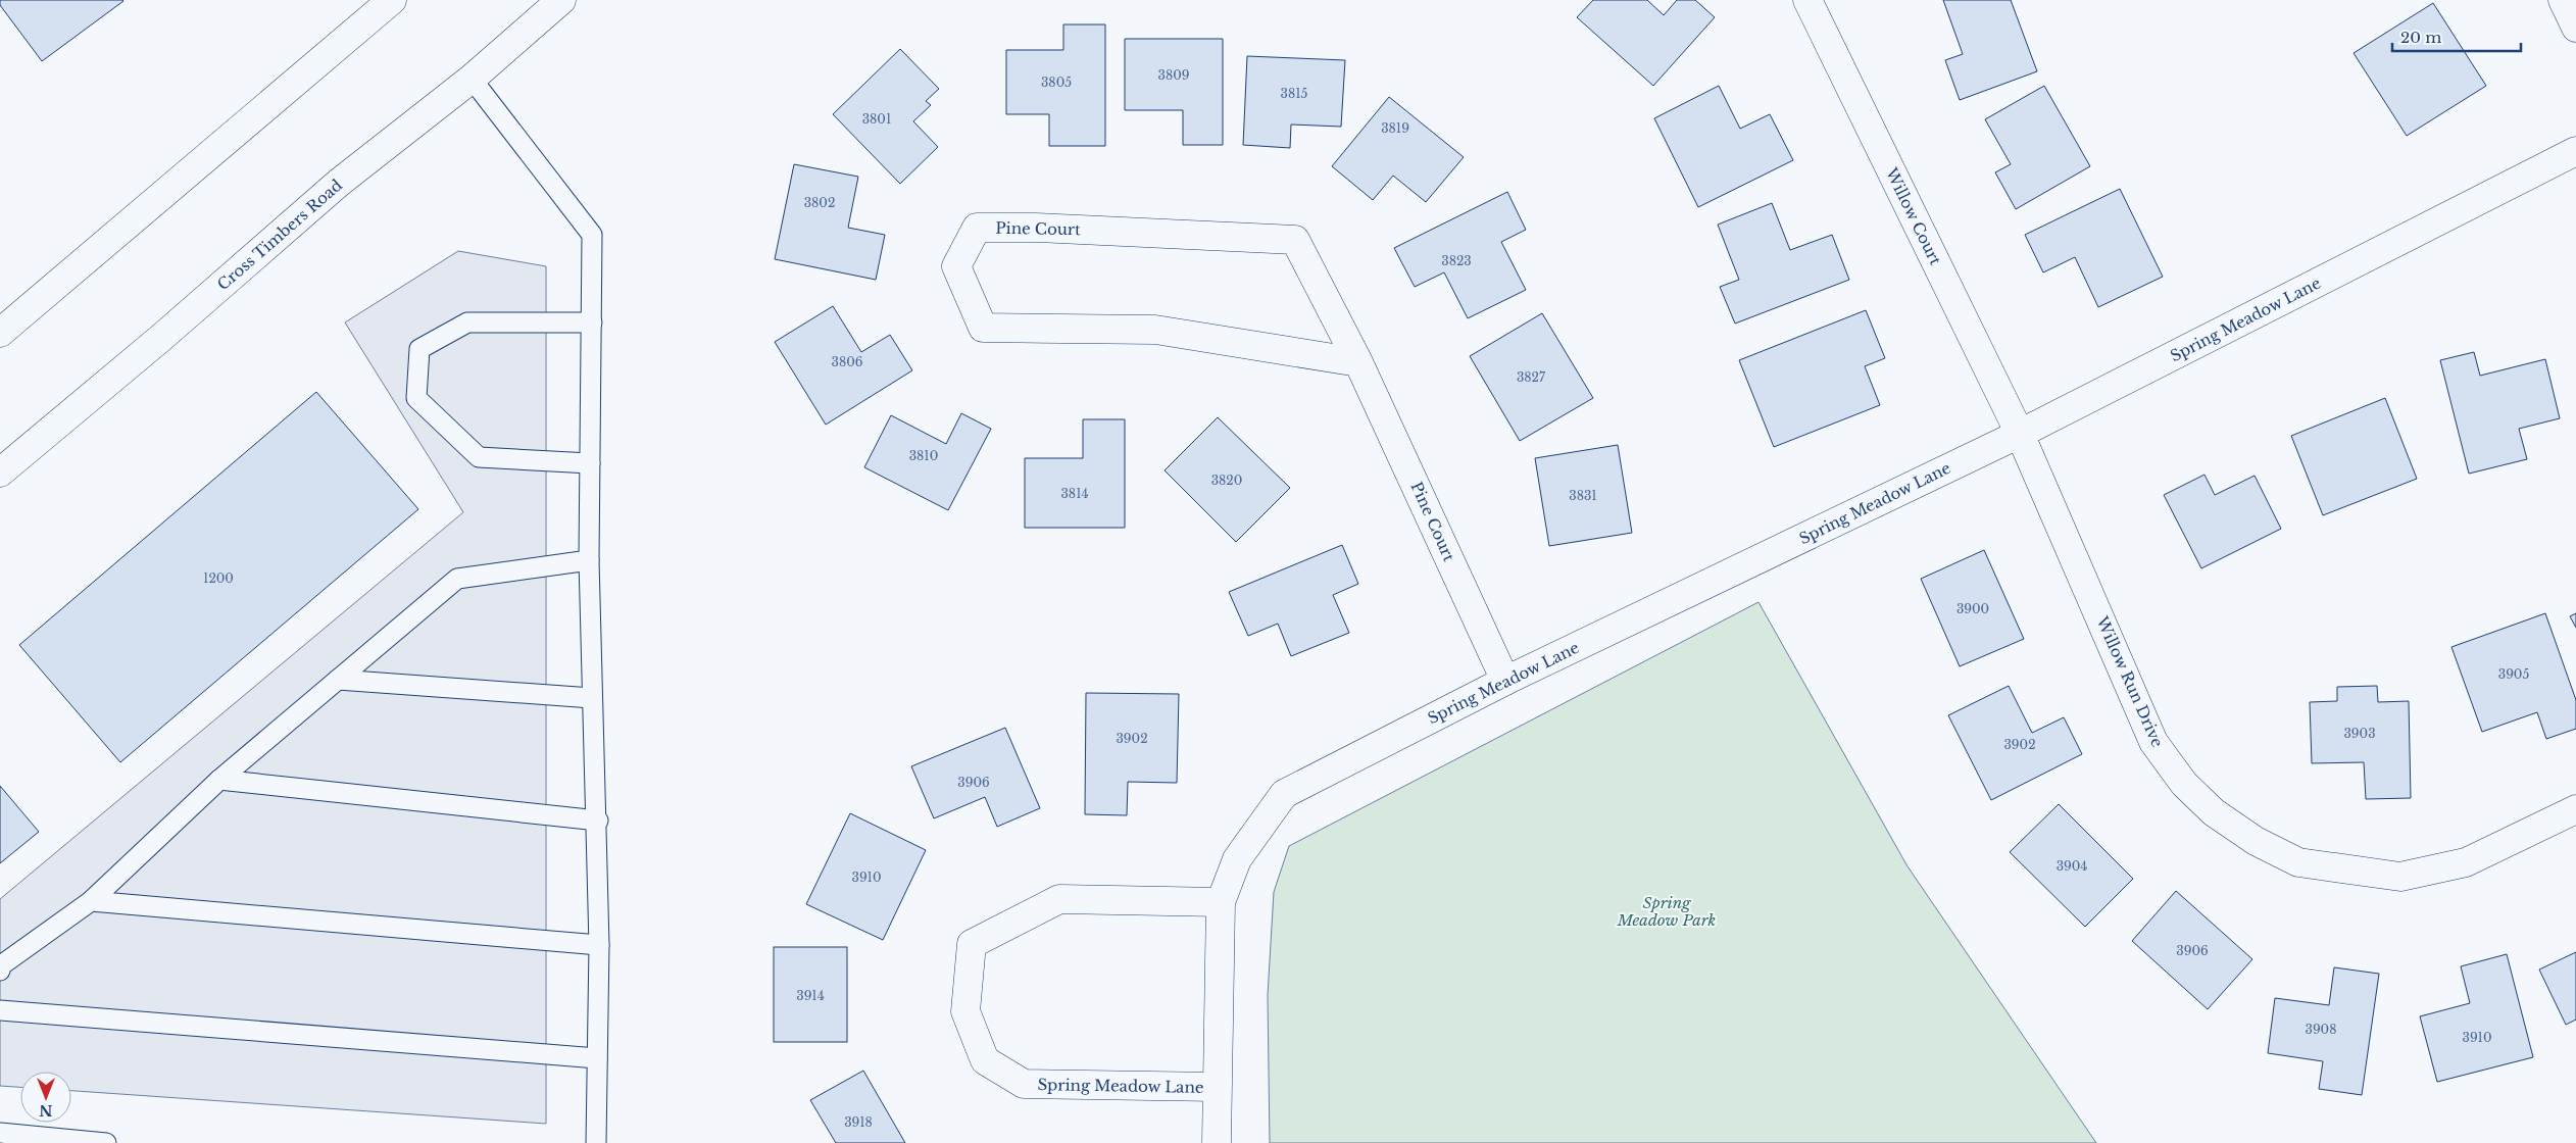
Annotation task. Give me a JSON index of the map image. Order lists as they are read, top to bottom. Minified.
{"streets":{"street":["Willow Court","Pine Court","Cross Timbers Road","Spring Meadow Lane","Willow Run Drive"]},"crossings":[["Willow Court","Spring Meadow Lane"],["Willow Court","Willow Run Drive"],["Pine Court","Spring Meadow Lane"],["Spring Meadow Lane","Willow Run Drive"]],"parks":["Spring Meadow Park"],"house_numbers":["3809","3805","3815","3801","3819","3802","3823","3806","3827","3810","3820","3814","3831","1200","3900","3905","3903","3902","3902","3906","3904","3910","3906","3914","3908","3910","3918"],"scale_bar":"20 m","north":"bottom"}
